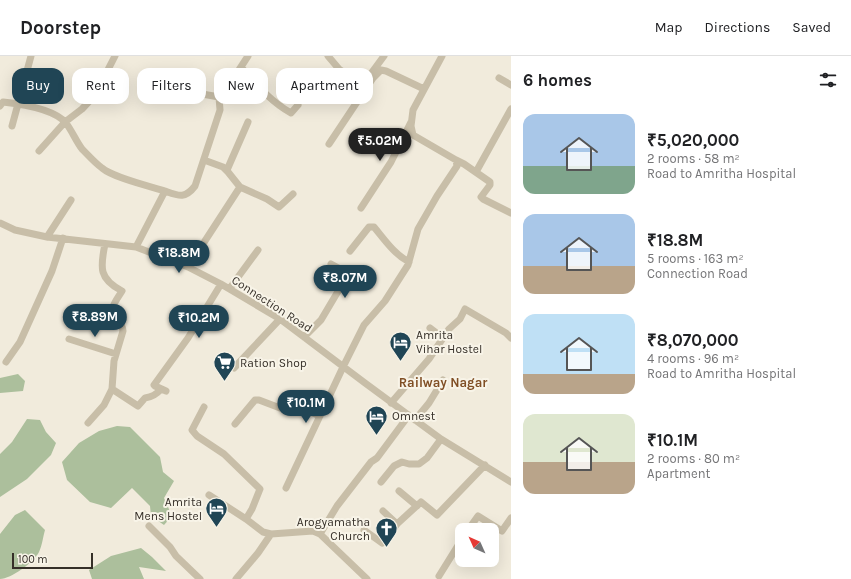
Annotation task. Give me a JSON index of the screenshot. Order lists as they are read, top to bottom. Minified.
{"streets":{"street":["Connection Road"]},"districts":["Railway Nagar"],"places":{"hotel":["Amrita Vihar Hostel","Omnest","Amrita Mens Hostel"],"supermarket":["Ration Shop"],"church":["Arogyamatha Church"]},"scale_bar":"100 m","north":"top left","page":{"header":"Doorstep","nav":["Map","Directions","Saved"],"heading":"6 homes","chip":["Buy","Rent","Filters","New","Apartment"],"list":[{"name":"₹5,020,000","note":"2 rooms · 58 m² · Road to Amritha Hospital"},{"name":"₹18.8M","note":"5 rooms · 163 m² · Connection Road"},{"name":"₹8,070,000","note":"4 rooms · 96 m² · Road to Amritha Hospital"},{"name":"₹10.1M","note":"2 rooms · 80 m² · Apartment"}],"price":["₹5.02M","₹18.8M","₹8.07M","₹8.89M","₹10.2M","₹10.1M"],"scale":"100 m"}}
